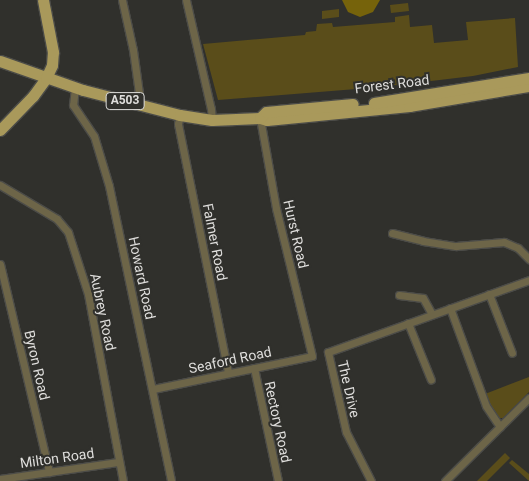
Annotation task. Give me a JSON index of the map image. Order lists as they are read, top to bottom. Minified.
{"streets":{"main road":["Forest Road","A503"],"street":["Hurst Road","Falmer Road","Howard Road","Aubrey Road","Seaford Road","Byron Road","The Drive","Rectory Road","Milton Road"]},"crossings":[["Forest Road","Hurst Road"],["Forest Road","Falmer Road"],["Forest Road","Howard Road"],["Hurst Road","Seaford Road"],["Falmer Road","Seaford Road"],["Howard Road","Seaford Road"],["Aubrey Road","Milton Road"],["Seaford Road","Rectory Road"],["Byron Road","Milton Road"]]}
